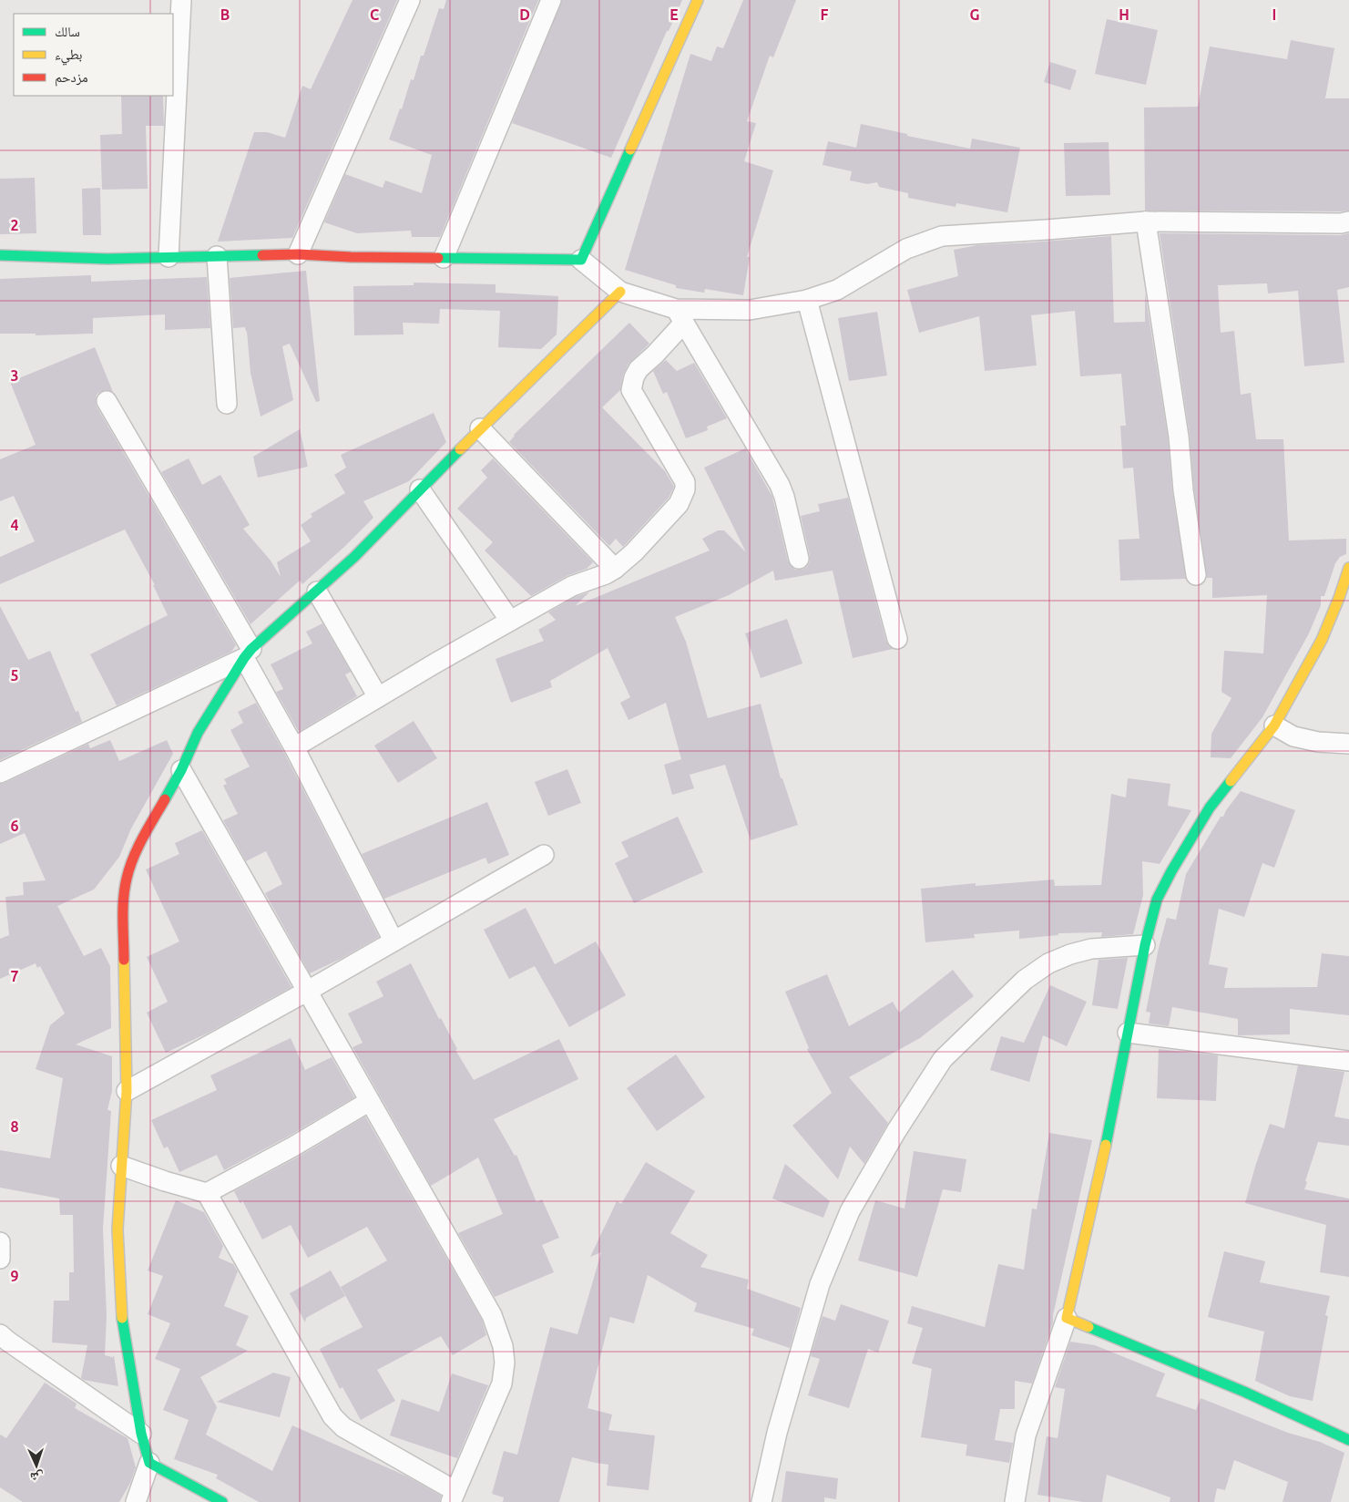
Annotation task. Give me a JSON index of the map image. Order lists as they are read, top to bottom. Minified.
{"legend":["سالك","بطيء","مزدحم"],"north":"bottom","grid":{"columns":["B","C","D","E","F","G","H","I"],"rows":["2","3","4","5","6","7","8","9"]}}
